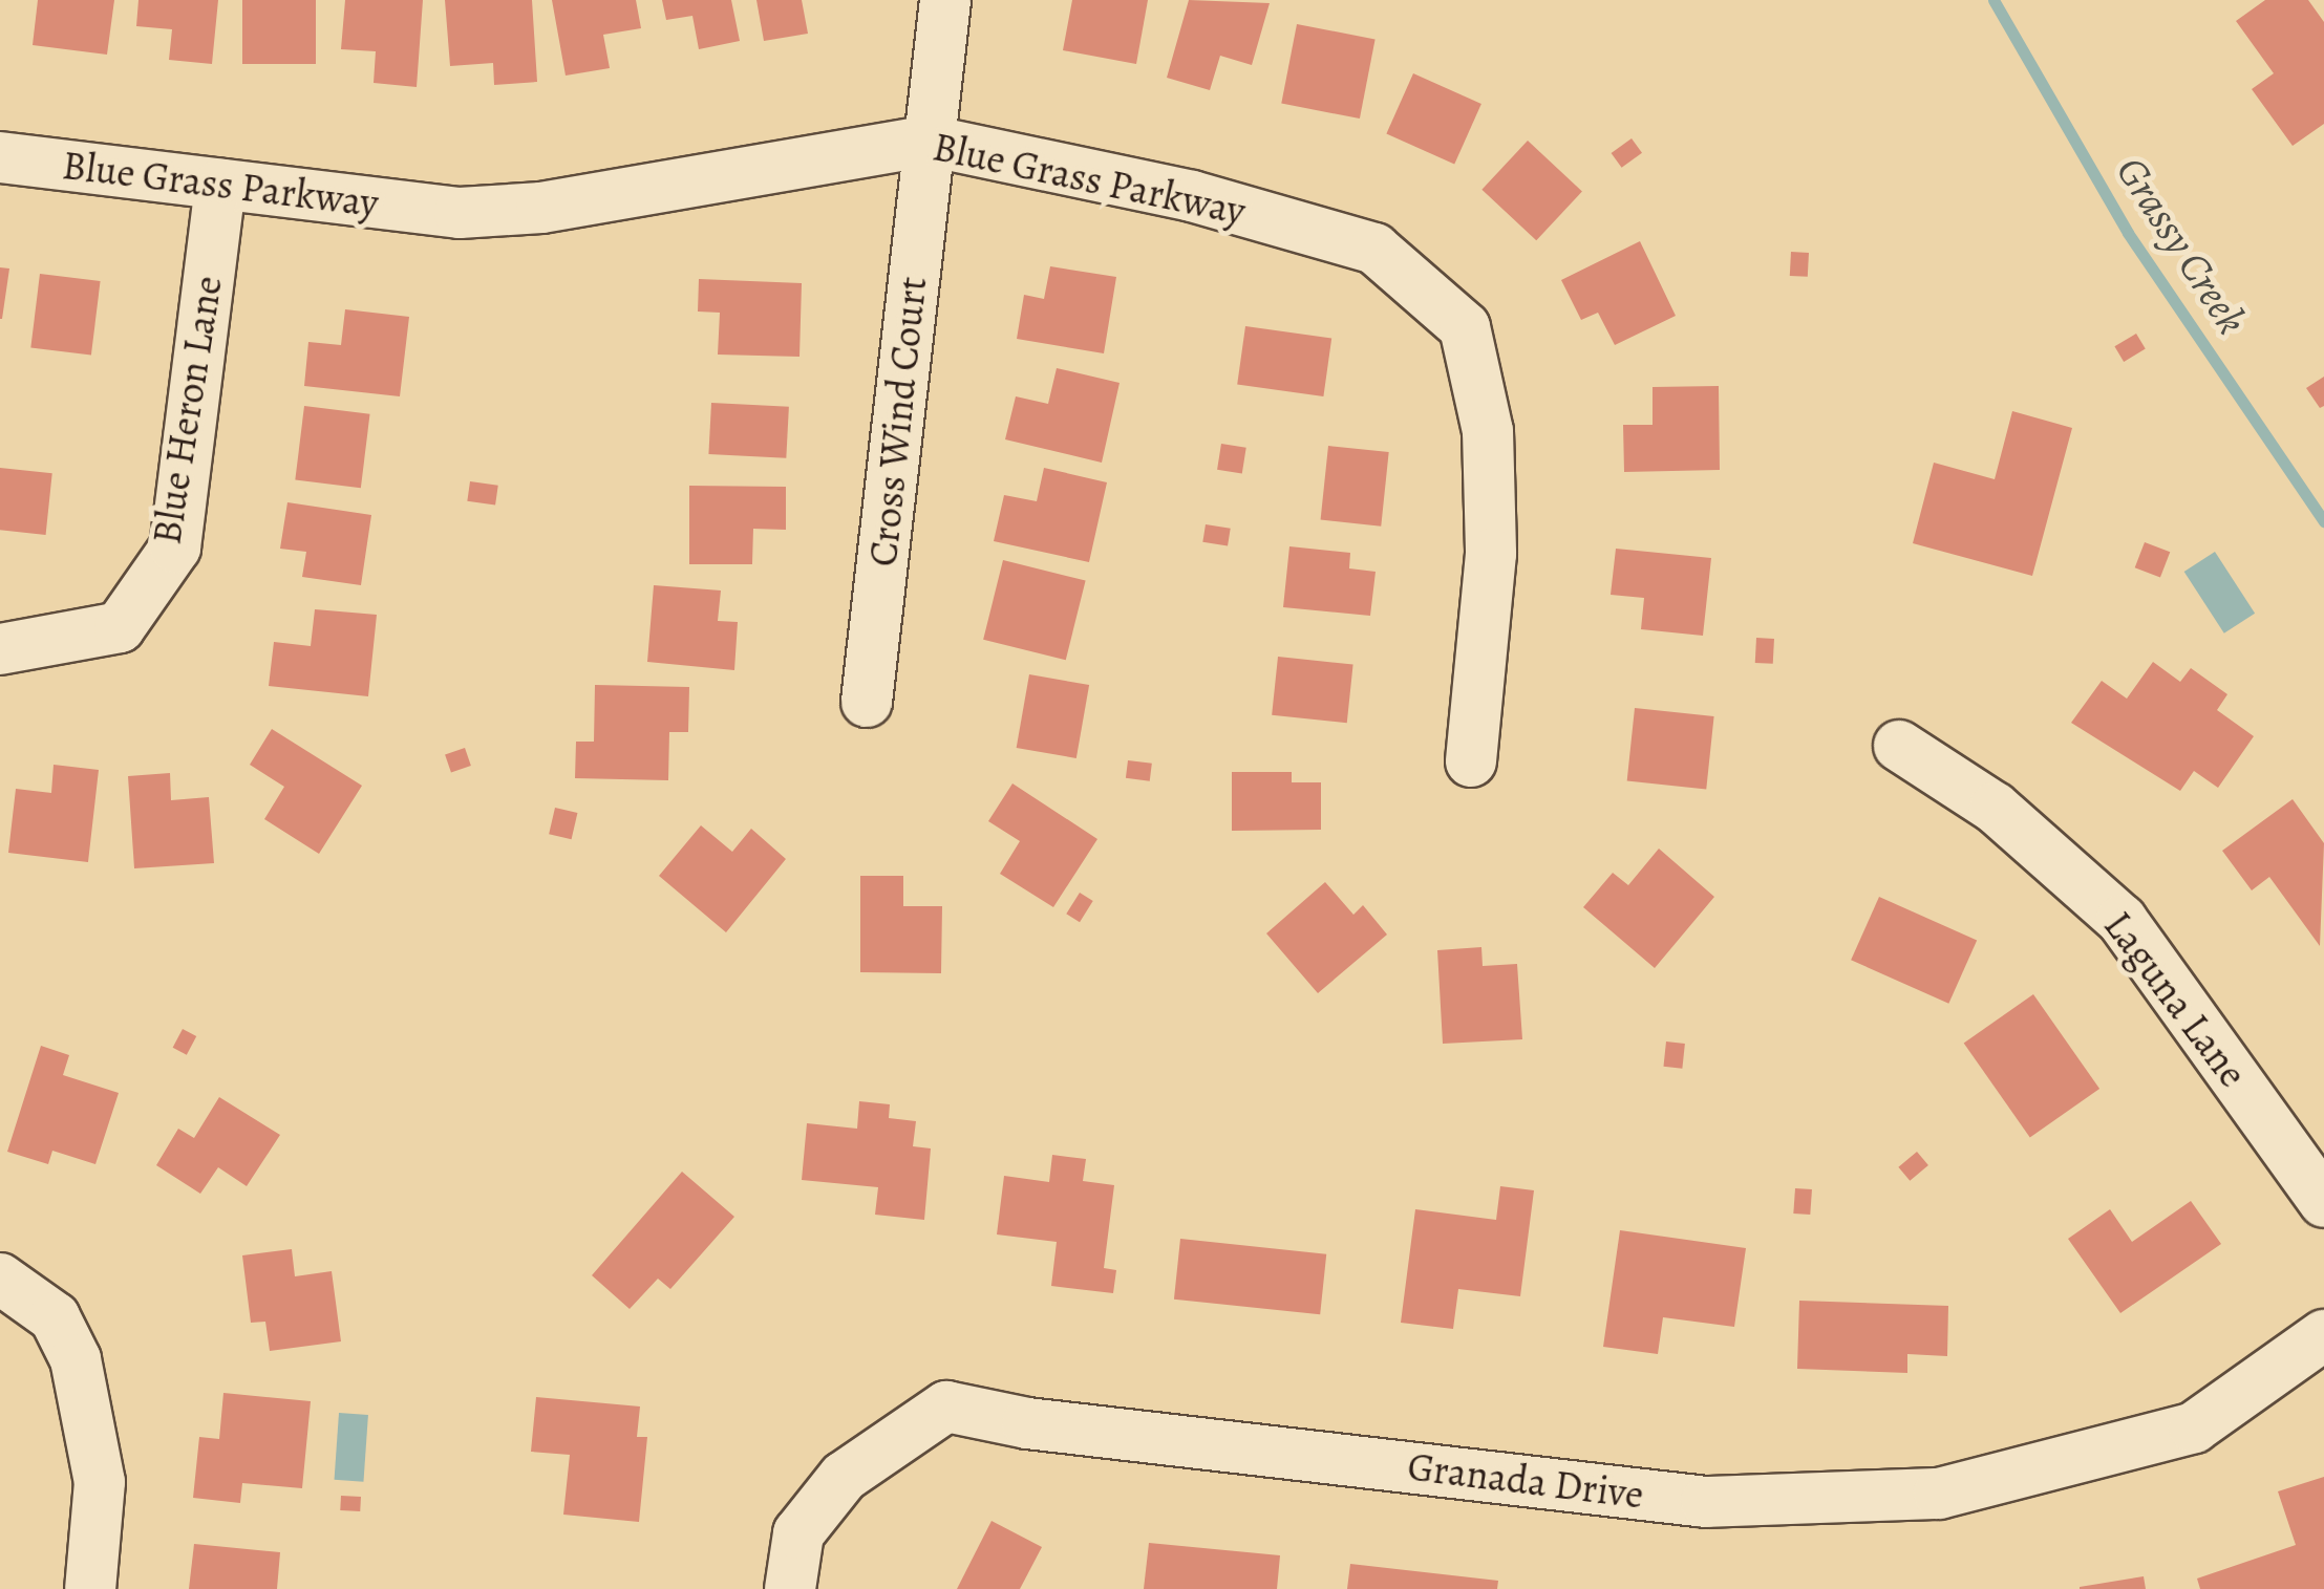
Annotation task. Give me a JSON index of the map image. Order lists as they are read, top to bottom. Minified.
{"streets":{"street":["Blue Grass Parkway","Blue Heron Lane","Cross Wind Court","Laguna Lane","Granada Drive"]},"crossings":[["Blue Grass Parkway","Blue Heron Lane"],["Blue Grass Parkway","Cross Wind Court"]],"water":["Grassy Creek"]}
